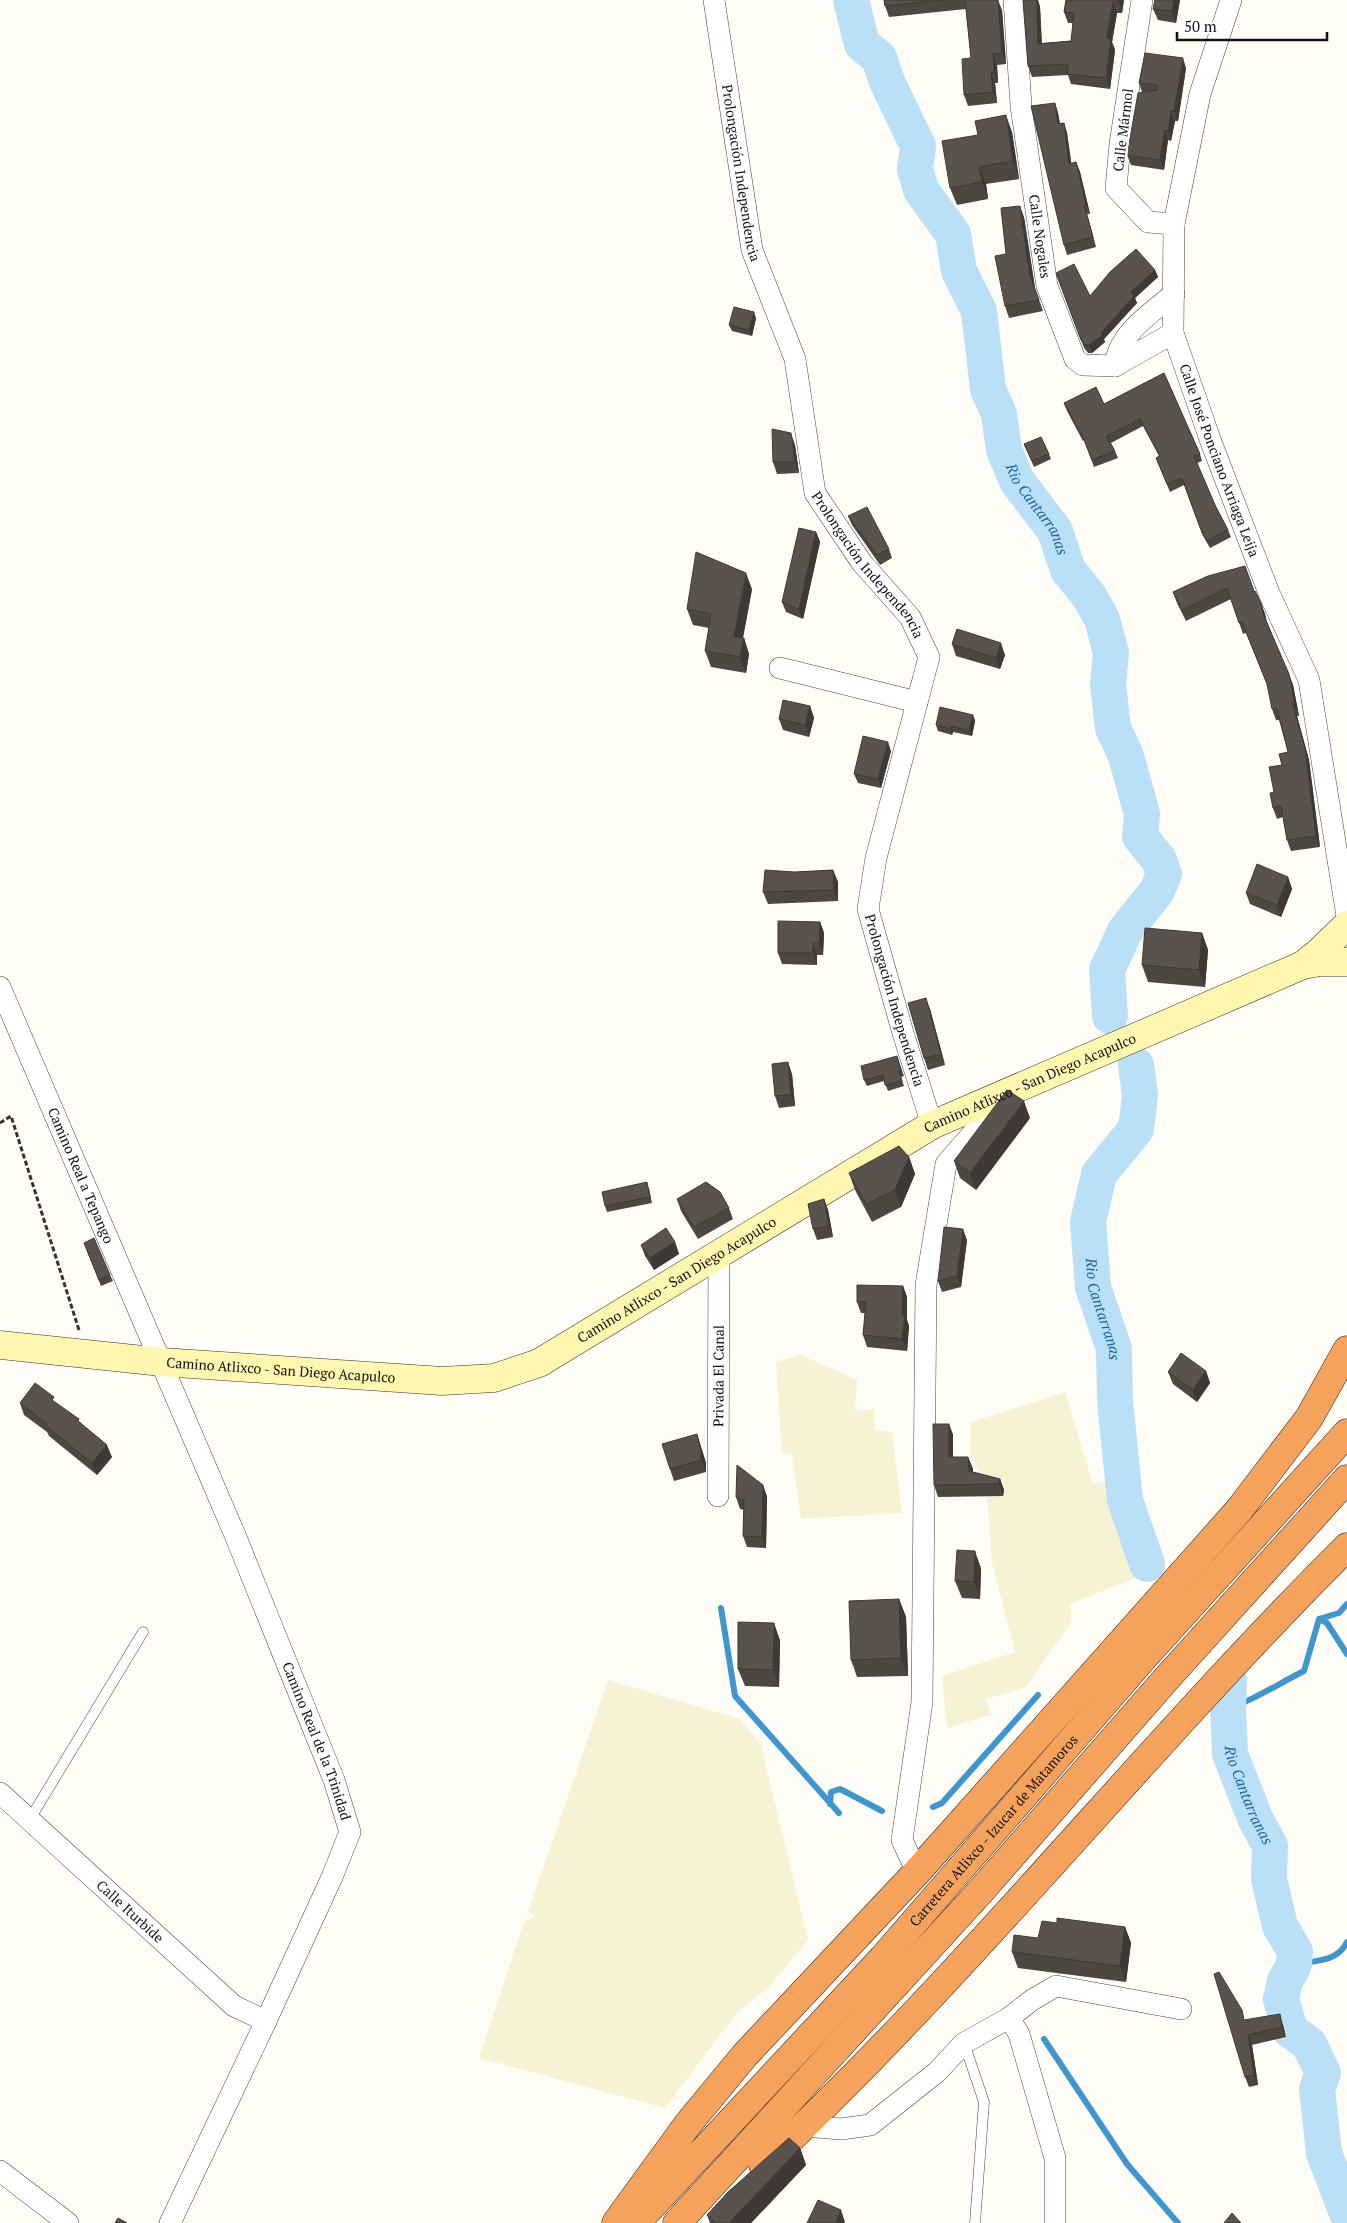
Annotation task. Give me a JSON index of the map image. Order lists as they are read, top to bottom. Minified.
{"streets":{"highway":["Carretera Atlixco - Izucar de Matamoros"],"street":["Calle Mármol","Prolongación Independencia","Calle Nogales","Calle José Ponciano Arriaga Leija","Camino Atlixco - San Diego Acapulco","Camino Real a Tepango","Privada El Canal","Camino Real de la Trinidad","Calle Iturbide"]},"crossings":[["Calle Mármol","Calle José Ponciano Arriaga Leija"],["Prolongación Independencia","Camino Atlixco - San Diego Acapulco"],["Camino Atlixco - San Diego Acapulco","Camino Real a Tepango"],["Camino Atlixco - San Diego Acapulco","Privada El Canal"],["Camino Atlixco - San Diego Acapulco","Camino Real de la Trinidad"],["Camino Real a Tepango","Camino Real de la Trinidad"],["Camino Real de la Trinidad","Calle Iturbide"]],"water":["Rio Cantarranas"],"scale_bar":"50 m"}
